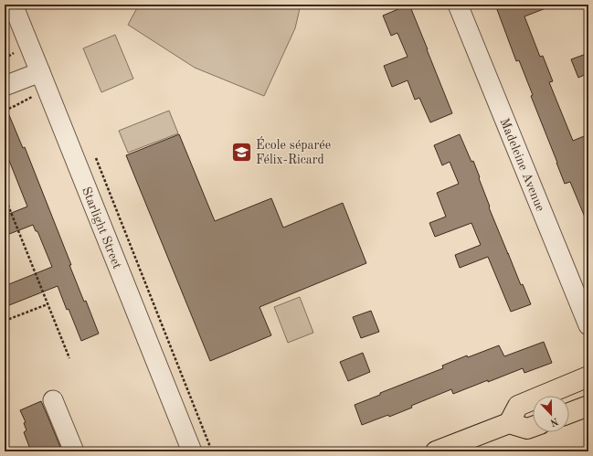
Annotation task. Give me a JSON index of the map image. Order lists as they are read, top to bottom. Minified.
{"streets":{"street":["Madeleine Avenue","Starlight Street"]},"places":{"school or university":["École séparée Félix-Ricard"]},"north":"bottom"}
